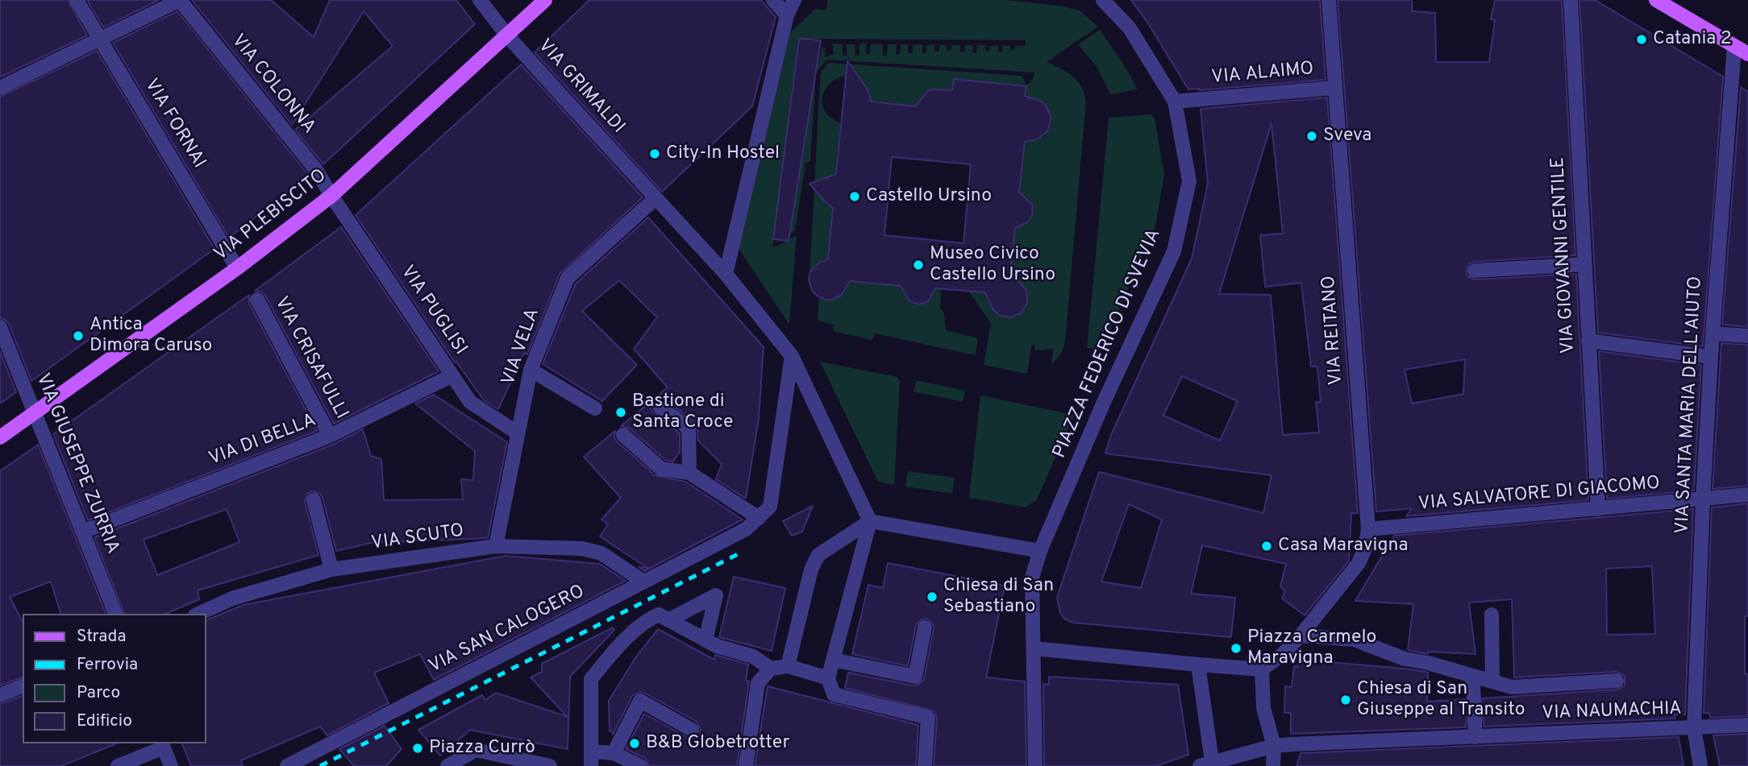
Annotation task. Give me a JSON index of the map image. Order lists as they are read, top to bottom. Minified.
{"streets":{"main road":["VIA PLEBISCITO"],"street":["VIA ALAIMO","VIA COLONNA","VIA GRIMALDI","VIA FORNAI","VIA GIOVANNI GENTILE","VIA PUGLISI","VIA REITANO","PIAZZA FEDERICO DI SVEVIA","VIA VELA","VIA CRISAFULLI","VIA SANTA MARIA DELL'AIUTO","VIA DI BELLA","VIA GIUSEPPE ZURRIA","VIA SALVATORE DI GIACOMO","VIA SCUTO","VIA SAN CALOGERO","VIA NAUMACHIA"]},"crossings":[["VIA ALAIMO","VIA REITANO"],["VIA ALAIMO","PIAZZA FEDERICO DI SVEVIA"],["VIA COLONNA","VIA PLEBISCITO"],["VIA COLONNA","VIA PUGLISI"],["VIA GRIMALDI","VIA PLEBISCITO"],["VIA GRIMALDI","VIA VELA"],["VIA FORNAI","VIA PLEBISCITO"],["VIA PLEBISCITO","VIA PUGLISI"],["VIA PLEBISCITO","VIA GIUSEPPE ZURRIA"],["VIA GIOVANNI GENTILE","VIA SALVATORE DI GIACOMO"],["VIA PUGLISI","VIA VELA"],["VIA PUGLISI","VIA DI BELLA"],["VIA REITANO","VIA SALVATORE DI GIACOMO"],["VIA VELA","VIA SCUTO"],["VIA CRISAFULLI","VIA DI BELLA"],["VIA SANTA MARIA DELL'AIUTO","VIA SALVATORE DI GIACOMO"],["VIA SANTA MARIA DELL'AIUTO","VIA NAUMACHIA"],["VIA DI BELLA","VIA GIUSEPPE ZURRIA"],["VIA SCUTO","VIA SAN CALOGERO"]],"places":["Catania 2","Sveva","City-In Hostel","Castello Ursino","Museo Civico Castello Ursino","Antica Dimora Caruso","Bastione di Santa Croce","Casa Maravigna","Chiesa di San Sebastiano","Piazza Carmelo Maravigna","Chiesa di San Giuseppe al Transito","B&B Globetrotter","Piazza Currò"],"legend":["Strada","Ferrovia","Parco","Edificio"]}
